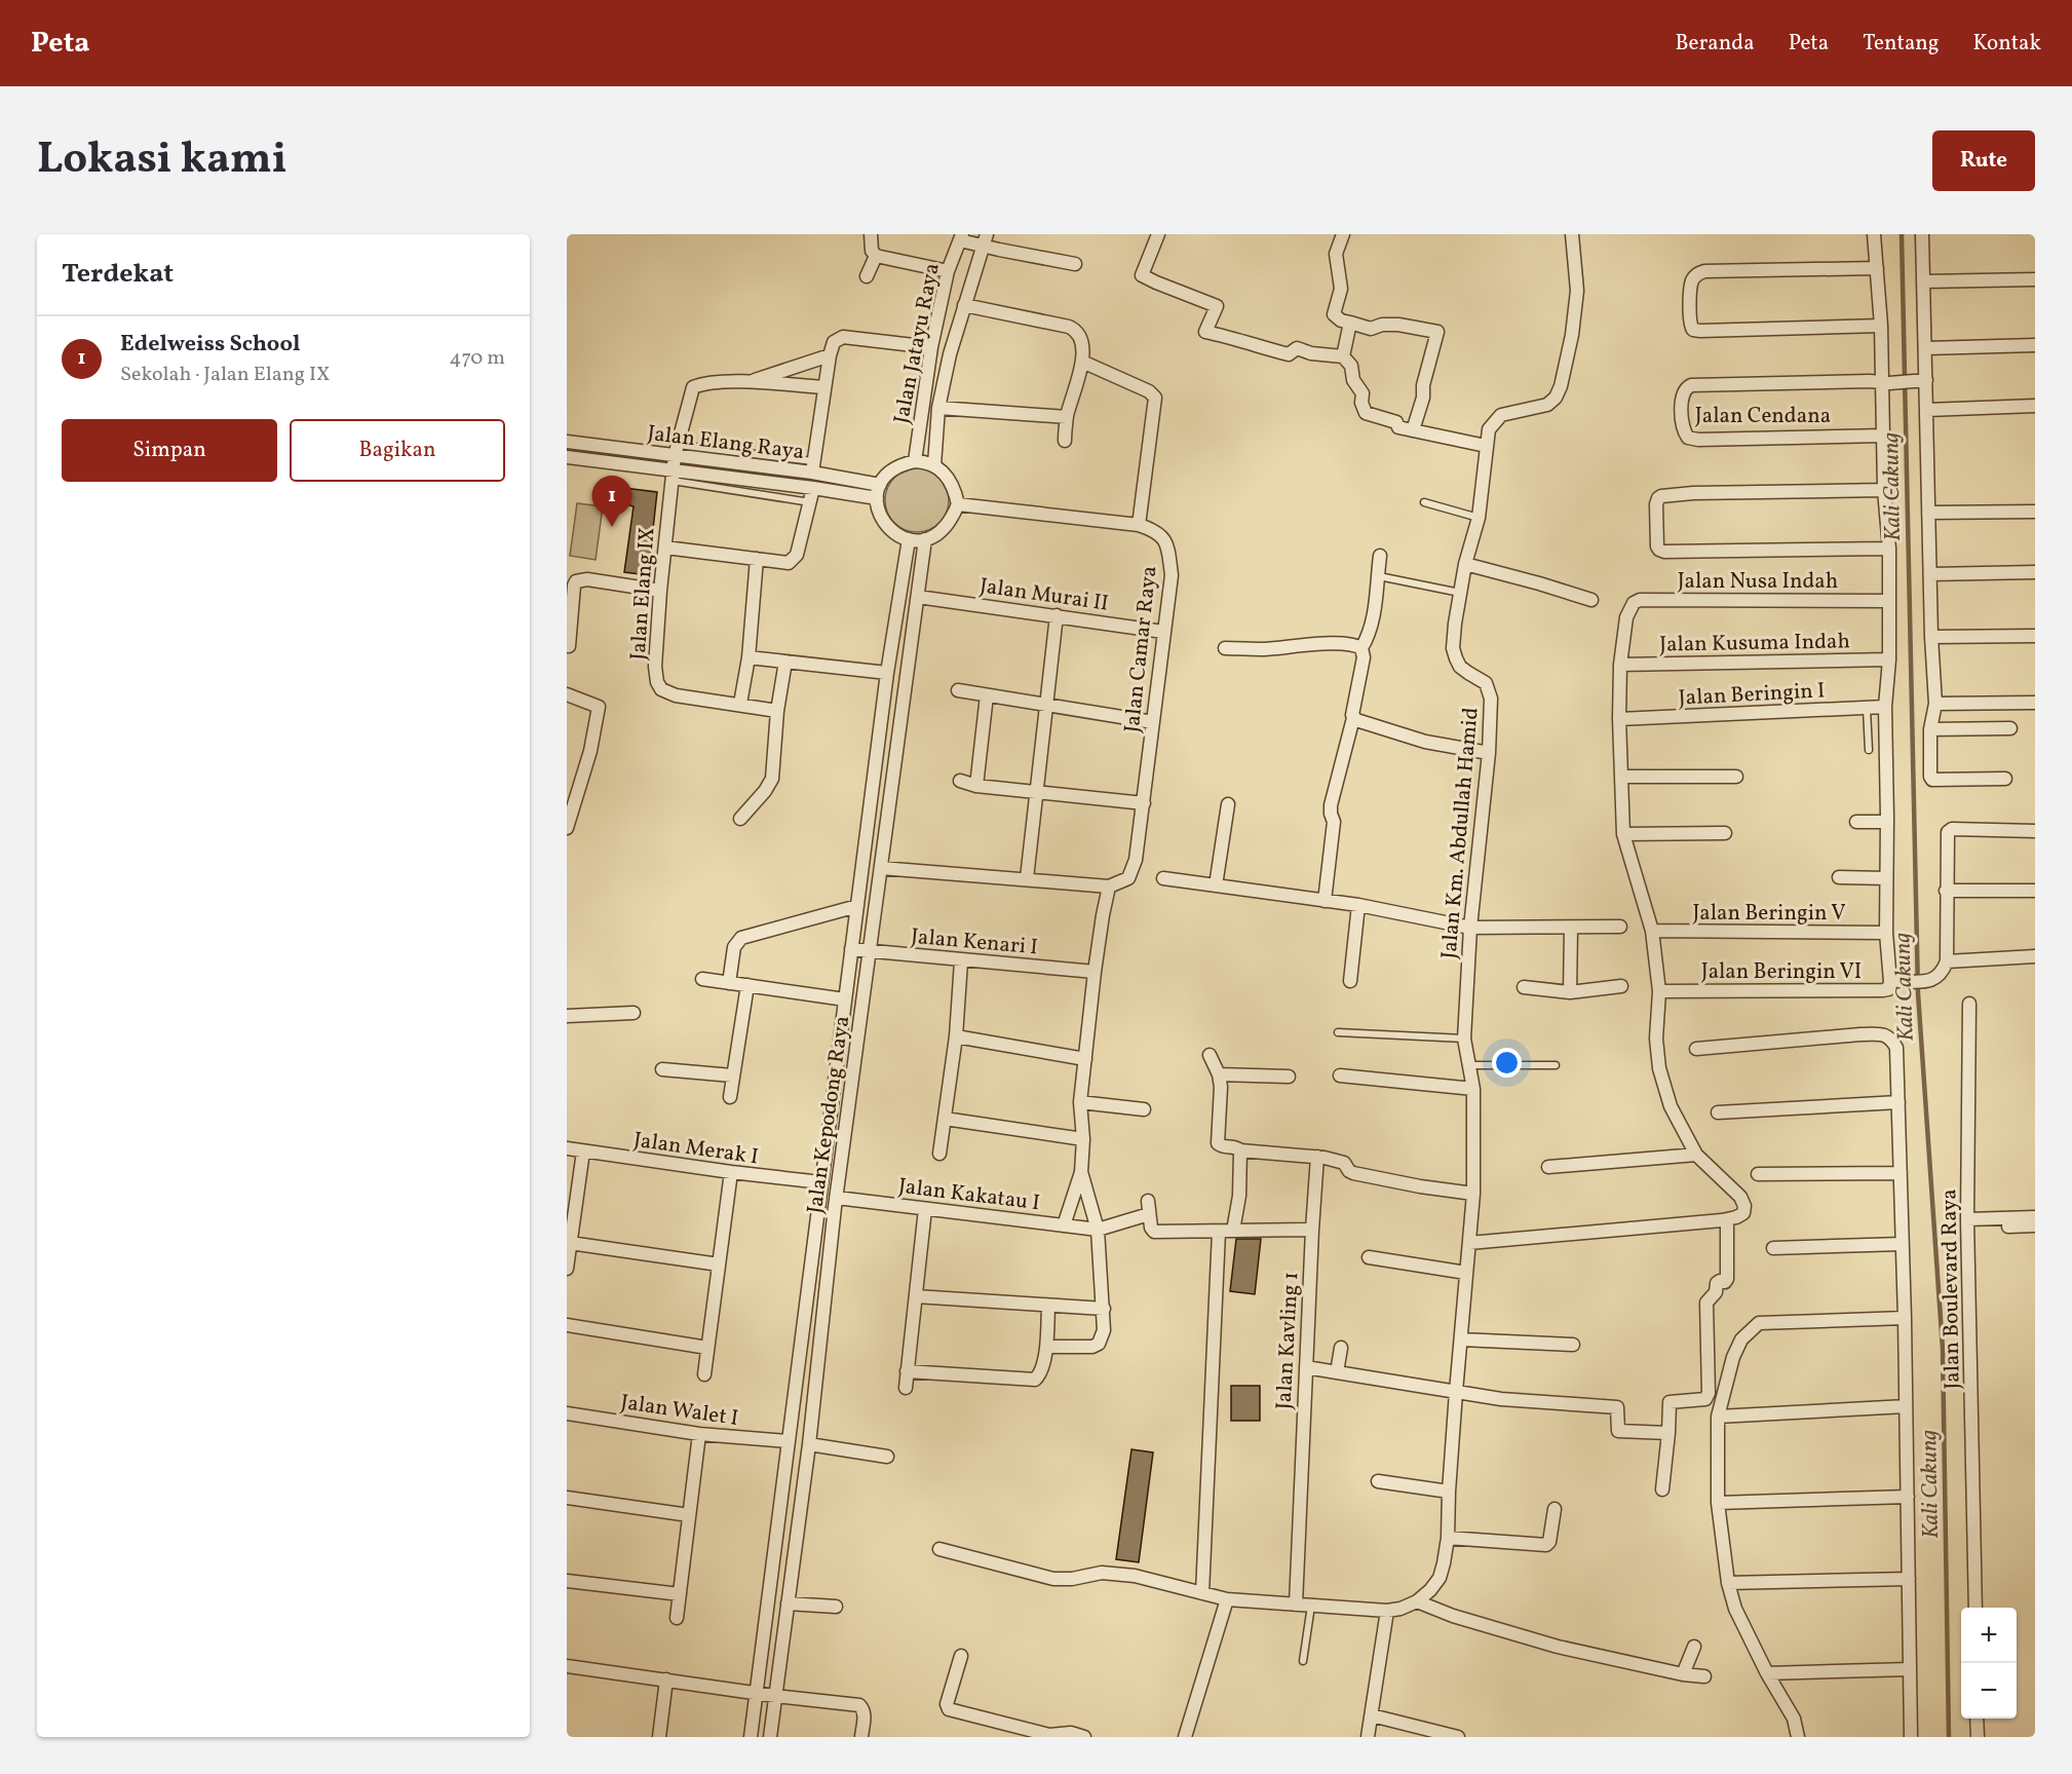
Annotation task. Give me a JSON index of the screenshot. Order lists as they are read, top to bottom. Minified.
{"streets":{"street":["Jalan Jatayu Raya","Jalan Cendana","Jalan Elang Raya","Jalan Nusa Indah","Jalan Elang IX","Jalan Murai II","Jalan Kusuma Indah","Jalan Camar Raya","Jalan Beringin I","Jalan Km. Abdullah Hamid","Jalan Beringin V","Jalan Kenari I","Jalan Beringin VI","Jalan Kepodong Raya","Jalan Merak I","Jalan Kakatau I","Jalan Boulevard Raya","Jalan Kavling 1","Jalan Walet I"]},"crossings":[["Jalan Jatayu Raya","Jalan Elang Raya"],["Jalan Jatayu Raya","Jalan Camar Raya"],["Jalan Jatayu Raya","Jalan Kepodong Raya"],["Jalan Elang Raya","Jalan Elang IX"],["Jalan Elang Raya","Jalan Camar Raya"],["Jalan Elang Raya","Jalan Kepodong Raya"],["Jalan Nusa Indah","Jalan Kusuma Indah"],["Jalan Murai II","Jalan Camar Raya"],["Jalan Murai II","Jalan Kepodong Raya"],["Jalan Camar Raya","Jalan Kepodong Raya"],["Jalan Kenari I","Jalan Kepodong Raya"],["Jalan Kepodong Raya","Jalan Merak I"],["Jalan Kepodong Raya","Jalan Kakatau I"],["Jalan Kepodong Raya","Jalan Walet I"]],"water":["Kali Cakung"],"page":{"header":"Peta","nav":["Beranda","Peta","Tentang","Kontak"],"title":"Lokasi kami","buttons":["Rute",["Simpan","Bagikan"]],"heading":"Terdekat","list":[{"mark":"1","name":"Edelweiss School","note":"Sekolah · Jalan Elang IX","value":"470 m"}],"pins":"1","map_buttons":["+","−"]}}
